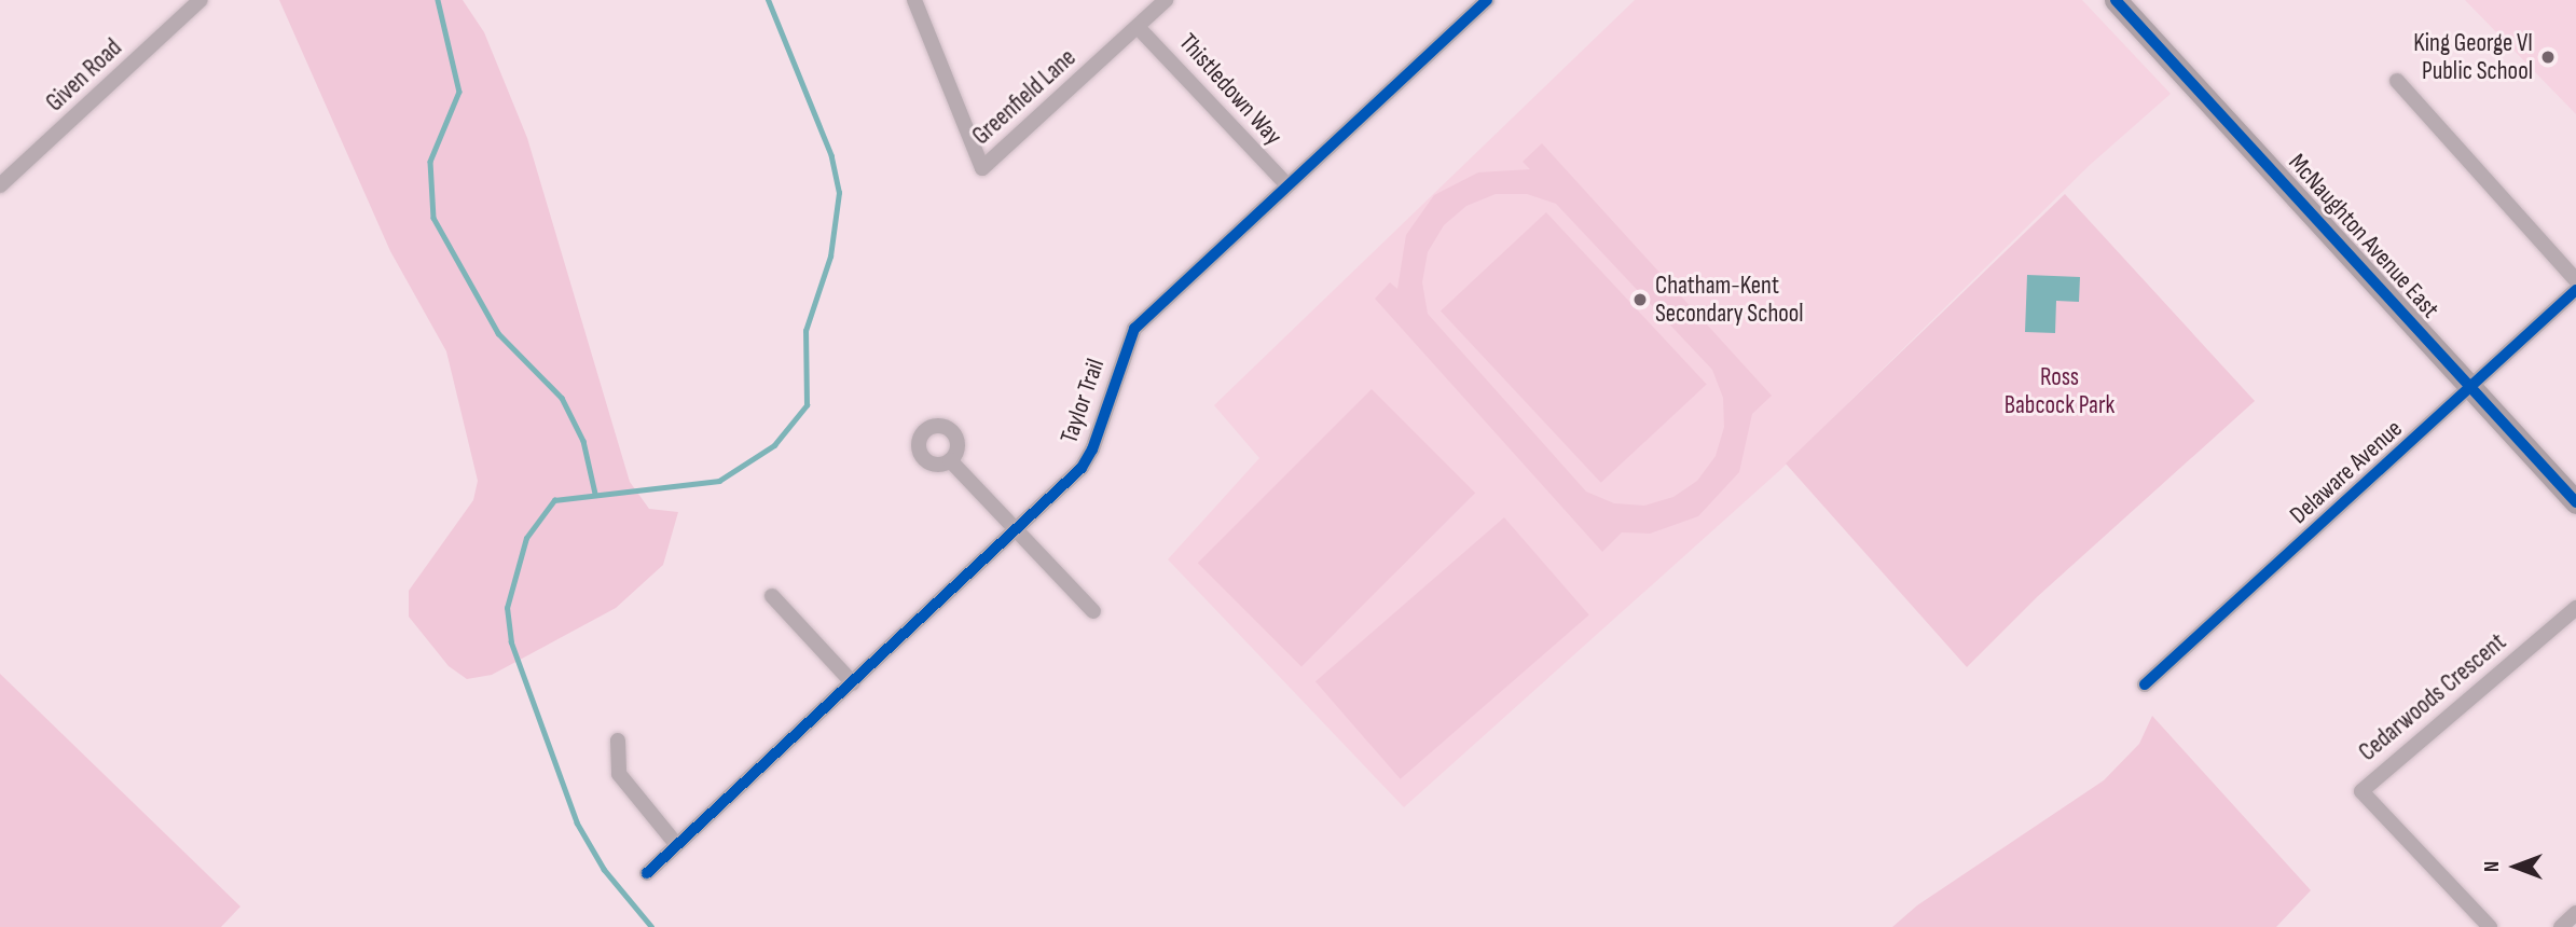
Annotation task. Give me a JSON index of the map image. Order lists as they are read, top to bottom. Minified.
{"streets":{"main road":["McNaughton Avenue East"],"street":["Given Road","Thistledown Way","Greenfield Lane","Taylor Trail","Delaware Avenue","Cedarwoods Crescent"]},"crossings":[["Thistledown Way","Greenfield Lane"],["Thistledown Way","Taylor Trail"],["McNaughton Avenue East","Delaware Avenue"]],"parks":["Ross Babcock Park"],"places":["King George VI Public School","Chatham-Kent Secondary School"],"north":"left"}
